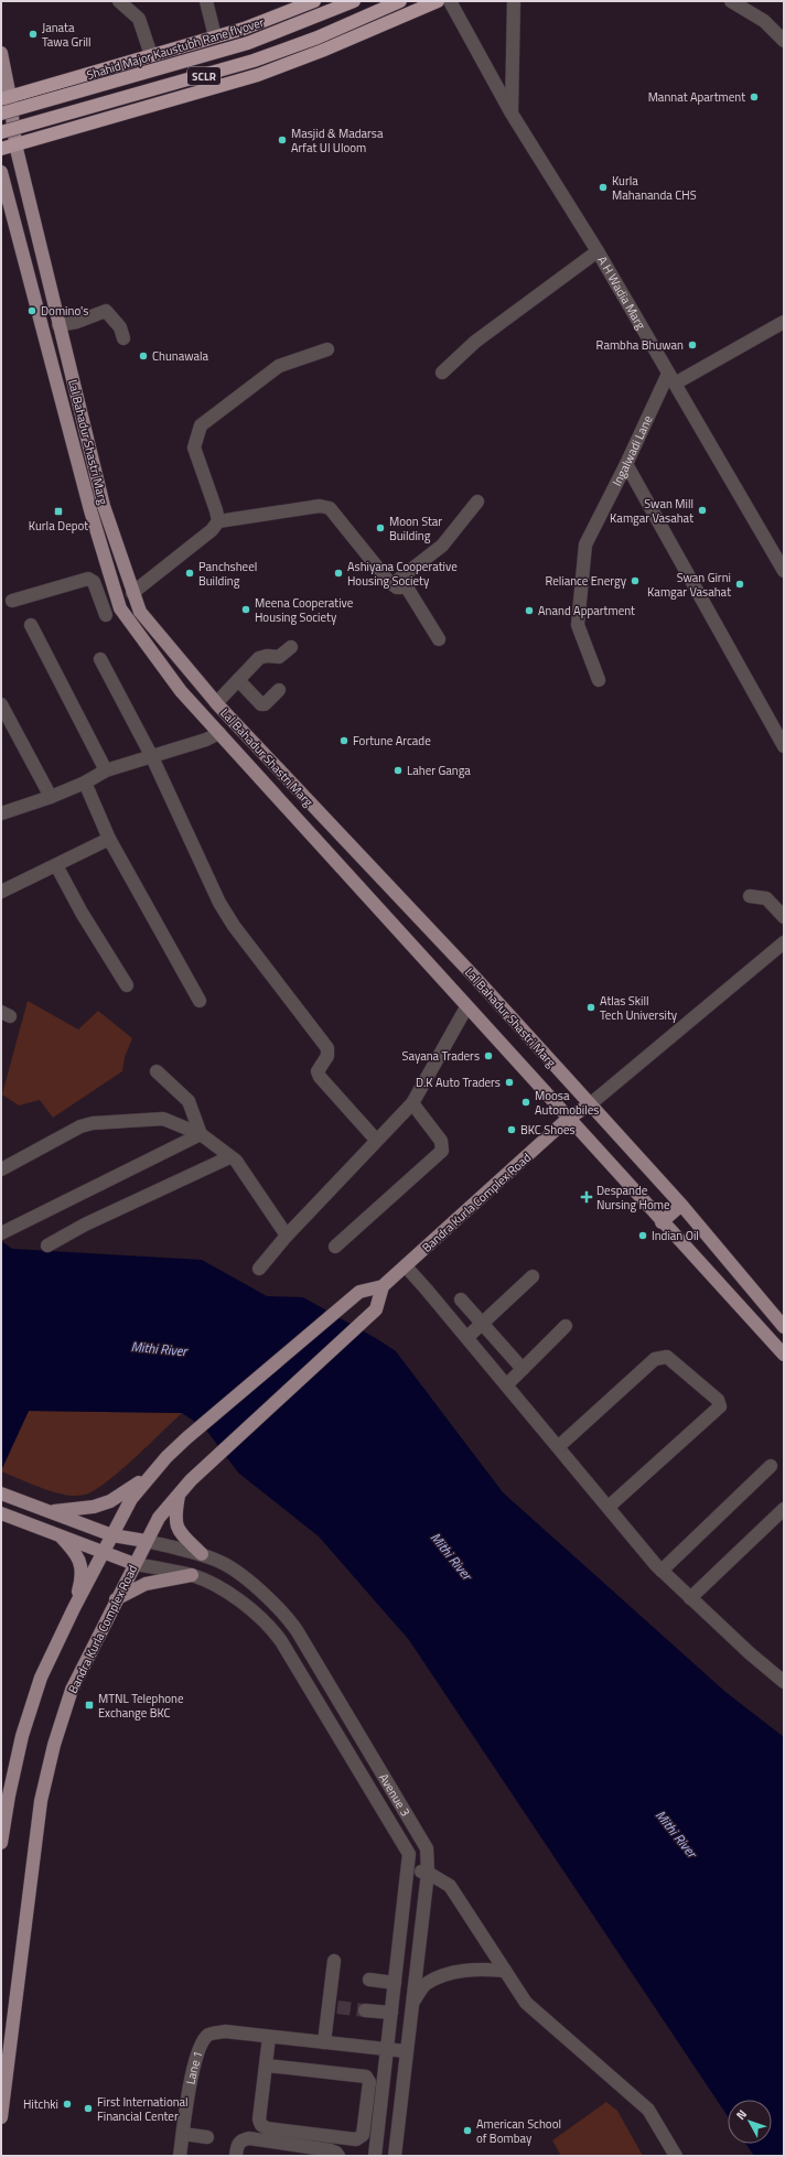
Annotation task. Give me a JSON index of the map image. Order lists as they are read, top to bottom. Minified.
{"streets":{"highway":["Shahid Major Kaustubh Rane flyover","SCLR"],"main road":["Lal Bahadur Shastri Marg","Bandra Kurla Complex Road"],"street":["A H Wadia Marg","Ingalwadi Lane","Avenue 3","Lane 1"]},"crossings":[["A H Wadia Marg","Ingalwadi Lane"],["Lal Bahadur Shastri Marg","Bandra Kurla Complex Road"],["Bandra Kurla Complex Road","Avenue 3"]],"water":["Mithi River"],"places":{"other":["Janata Tawa Grill","Mannat Apartment","Masjid & Madarsa Arfat Ul Uloom","Kurla Mahananda CHS","Domino's","Rambha Bhuwan","Chunawala","Swan Mill Kamgar Vasahat","Moon Star Building","Panchsheel Building","Ashiyana Cooperative Housing Society","Reliance Energy","Swan Girni Kamgar Vasahat","Meena Cooperative Housing Society","Anand Appartment","Fortune Arcade","Laher Ganga","Atlas Skill Tech University","Sayana Traders","D.K Auto Traders","Moosa Automobiles","BKC Shoes","Indian Oil","Hitchki","First International Financial Center","American School of Bombay"],"transit":["Kurla Depot","MTNL Telephone Exchange BKC"],"health":["Despande Nursing Home"]},"north":"top left"}
